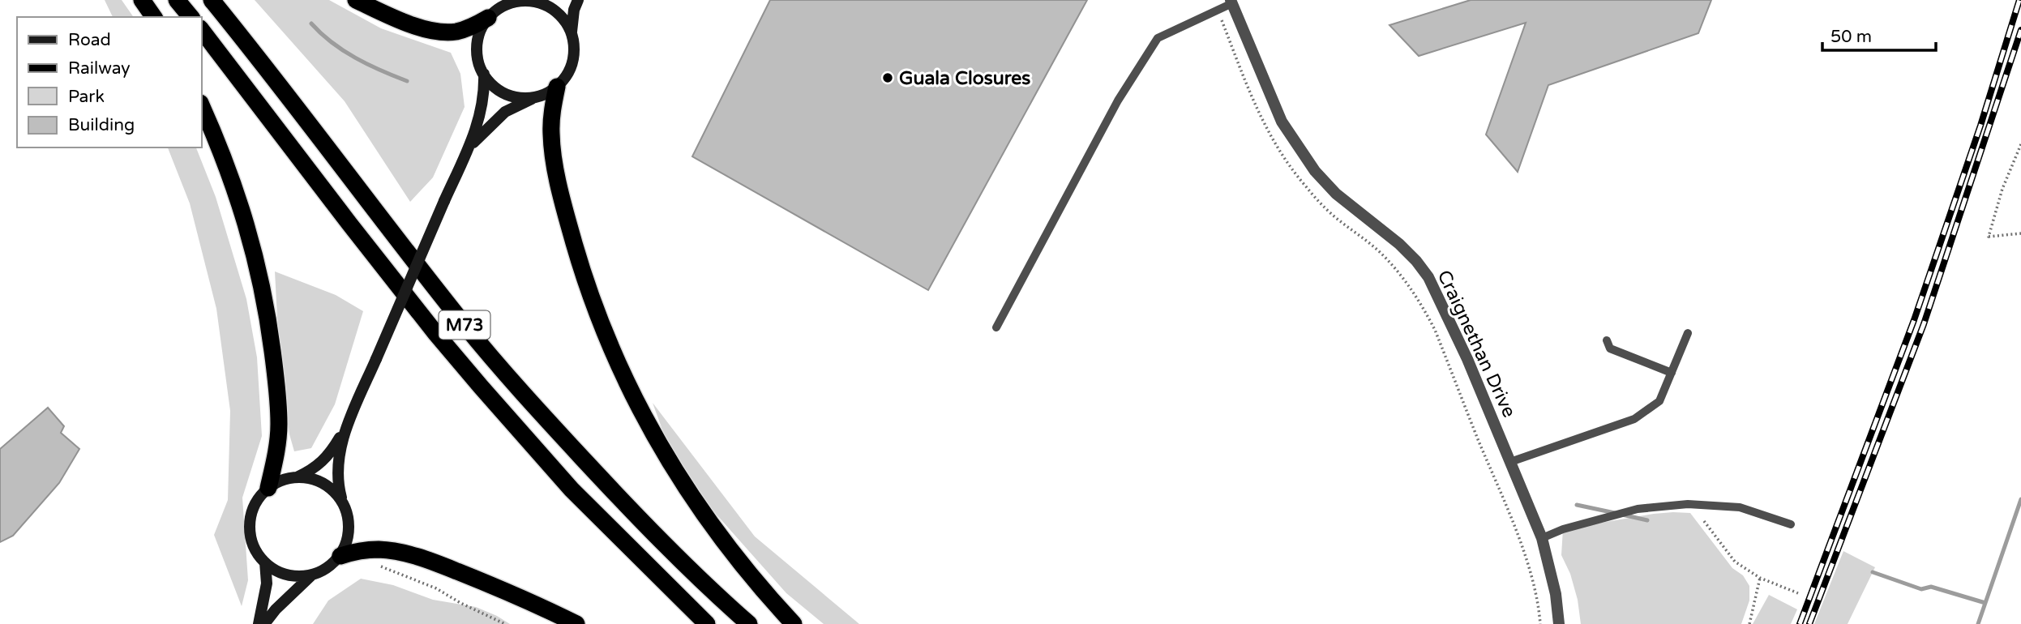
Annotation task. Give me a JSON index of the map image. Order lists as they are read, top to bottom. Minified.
{"streets":{"highway":["M73"],"street":["Craignethan Drive"]},"places":["Guala Closures"],"legend":["Road","Railway","Park","Building"],"scale_bar":"50 m"}
